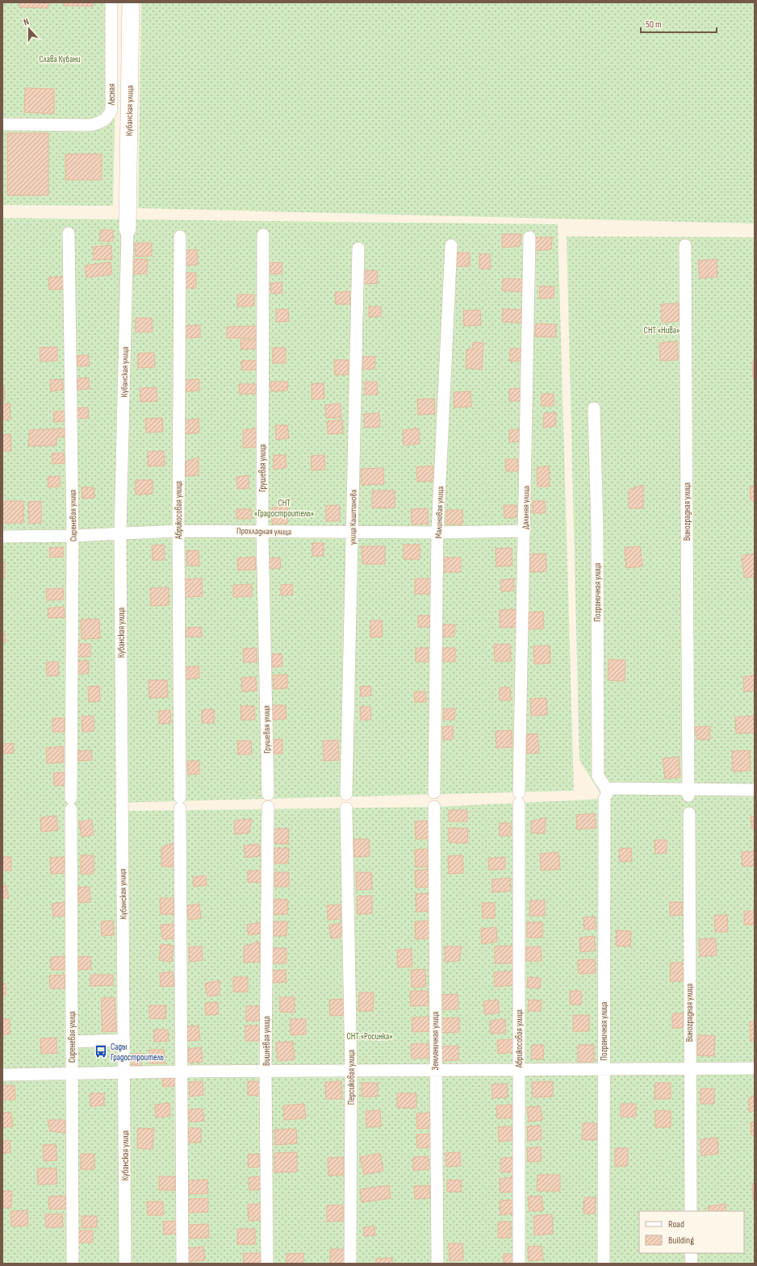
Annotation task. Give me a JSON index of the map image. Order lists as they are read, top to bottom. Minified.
{"streets":{"street":["Лесная","Кубанская улица","Грушевая улица","Дальняя улица","Абрикосовая улица","Виноградная улица","Малиновая улица","Сиреневая улица","улица Каштанова","Прохладная улица","Пограничная улица","Вишнёвая улица","Земляничная улица","Персиковая улица"]},"crossings":[["Кубанская улица","Прохладная улица"],["Грушевая улица","Прохладная улица"],["Дальняя улица","Абрикосовая улица"],["Дальняя улица","Прохладная улица"],["Абрикосовая улица","Прохладная улица"],["Малиновая улица","Прохладная улица"],["Сиреневая улица","Прохладная улица"],["улица Каштанова","Прохладная улица"]],"parks":["Слава Кубани","СНТ «Нива»","СНТ «Градостроитель»","СНТ «Росинка»"],"places":{"bus stop":["Сады Градостроитель"]},"legend":["Road","Building"],"scale_bar":"50 m","north":"top"}
